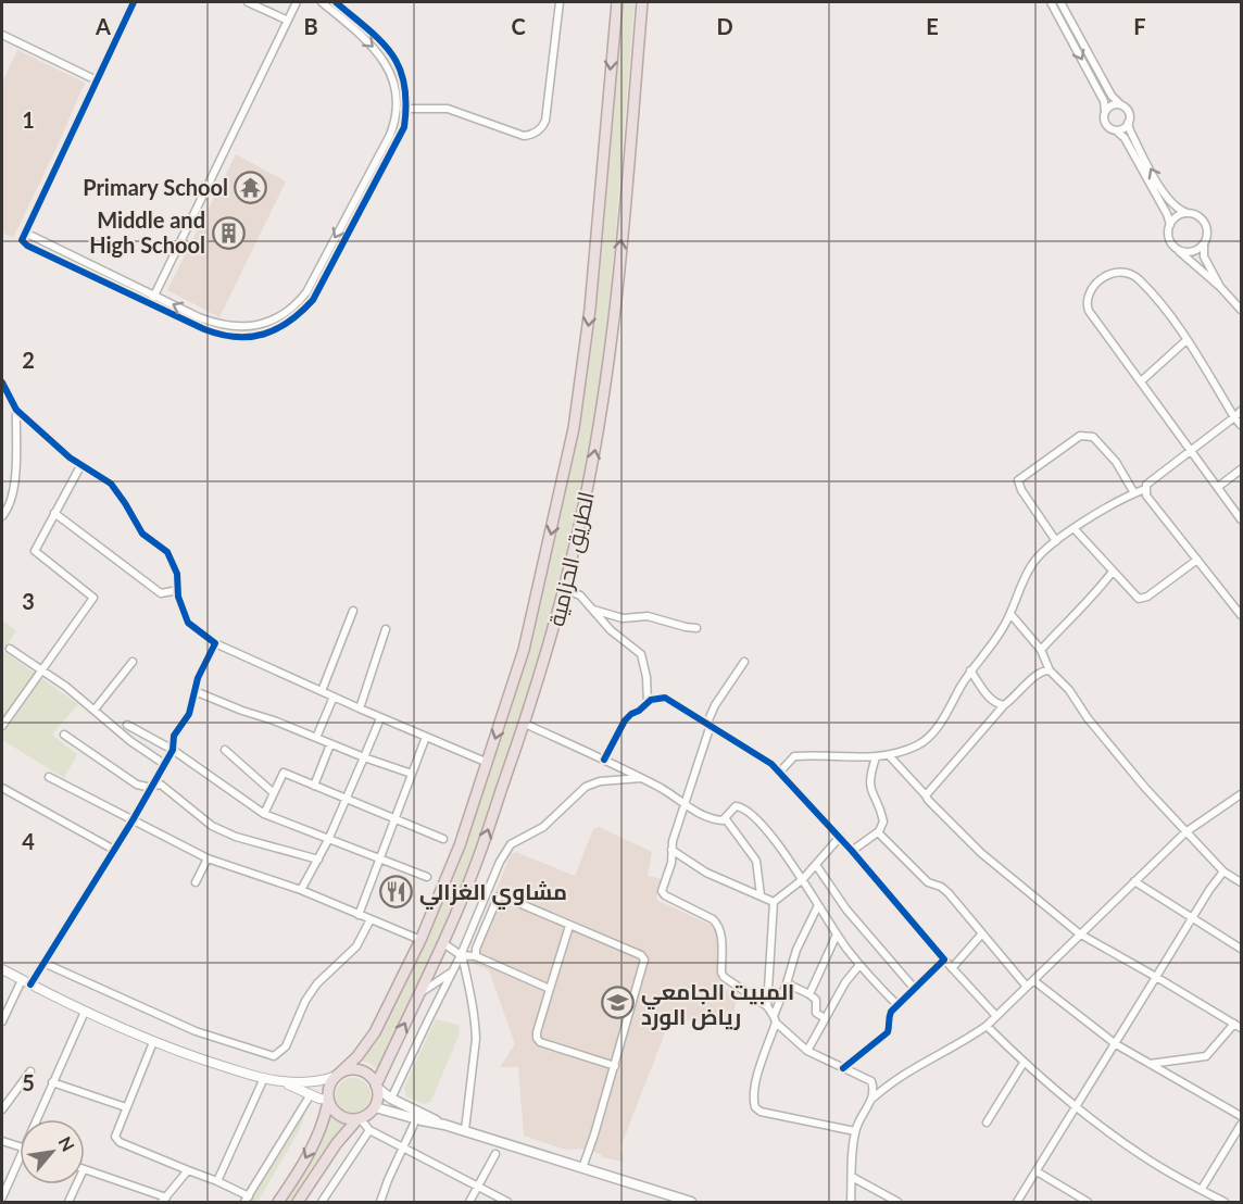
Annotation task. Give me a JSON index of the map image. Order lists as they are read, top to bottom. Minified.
{"streets":{"highway":["الطريق الحزامية"]},"places":{"temple":["Primary School"],"building":["Middle and High School"],"restaurant":["مشاوي الغزالي"],"school or university":["المبيت الجامعي رياض الورد"]},"north":"top right","grid":{"columns":["A","B","C","D","E","F"],"rows":["1","2","3","4","5"]}}
